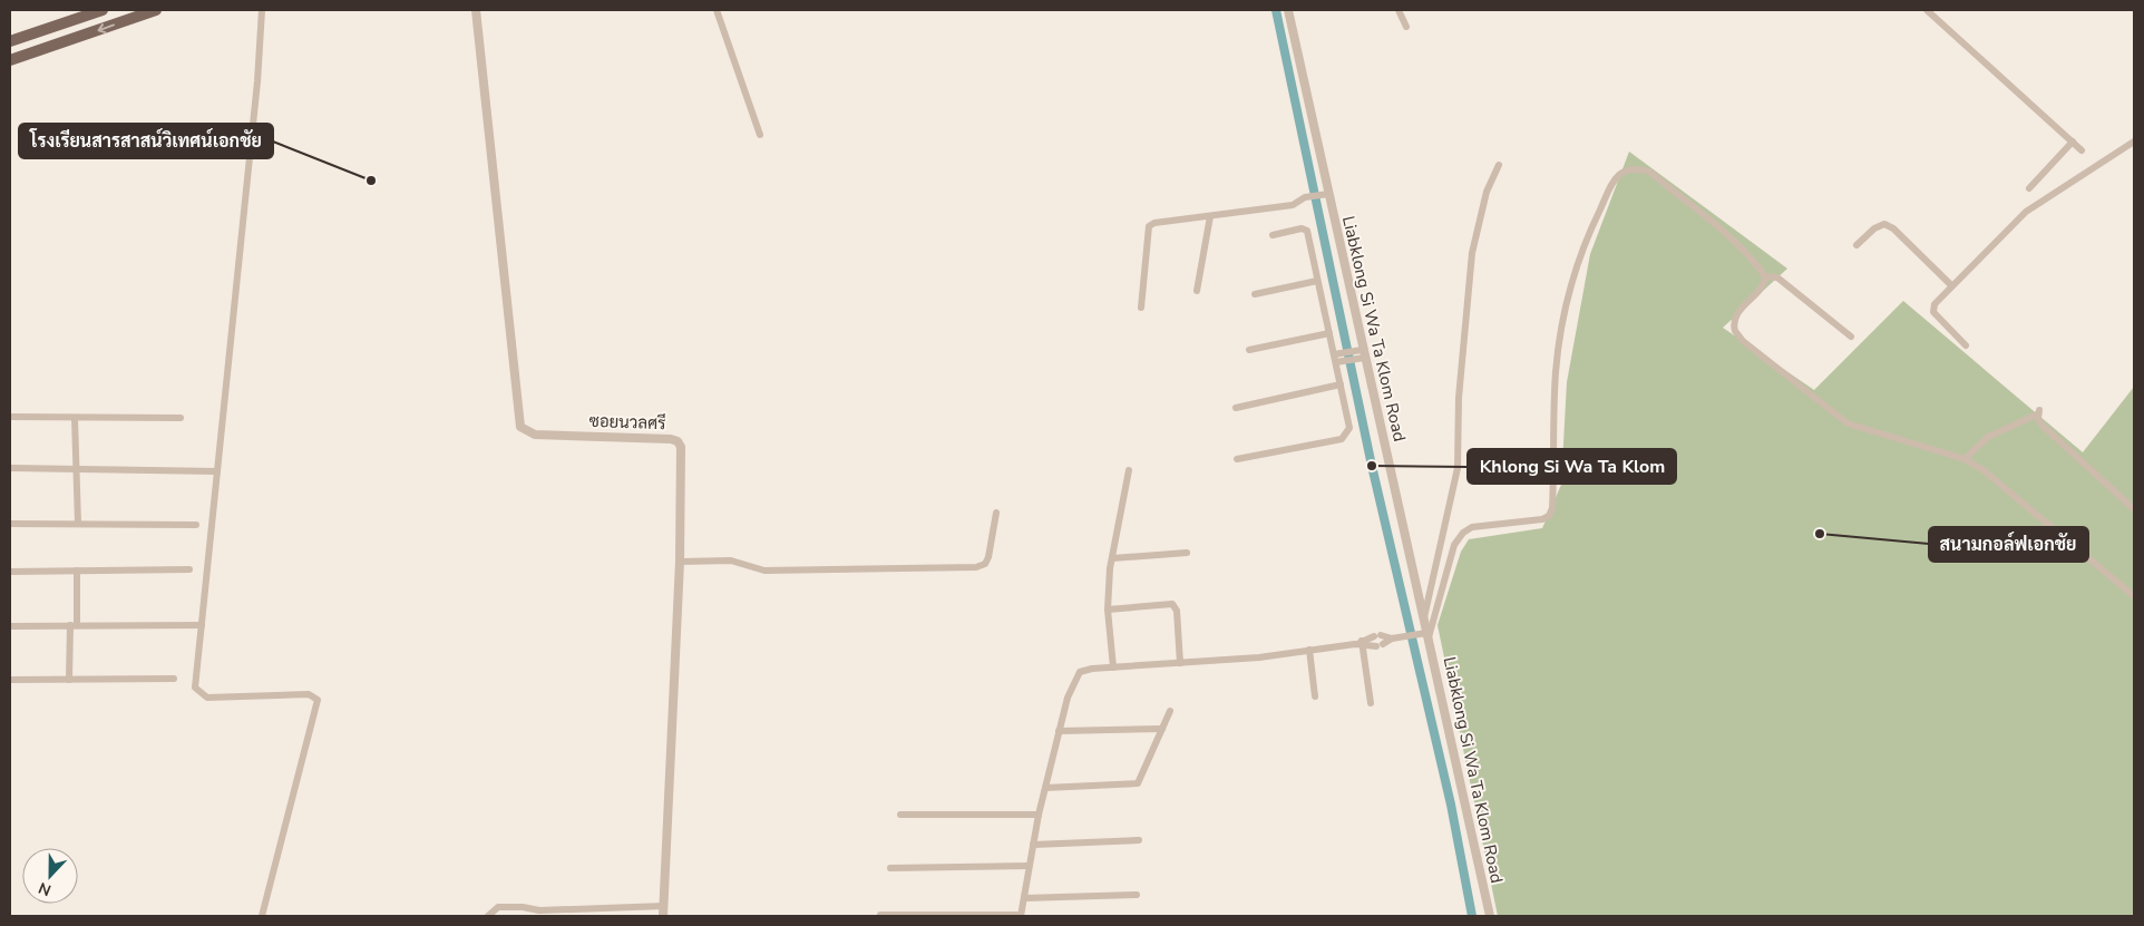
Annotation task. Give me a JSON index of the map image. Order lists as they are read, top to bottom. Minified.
{"streets":{"street":["Liabklong Si Wa Ta Klom Road","ซอยนวลศรี"]},"places":["โรงเรียนสารสาสน์วิเทศน์เอกชัย","Khlong Si Wa Ta Klom","สนามกอล์ฟเอกชัย"],"north":"bottom"}
